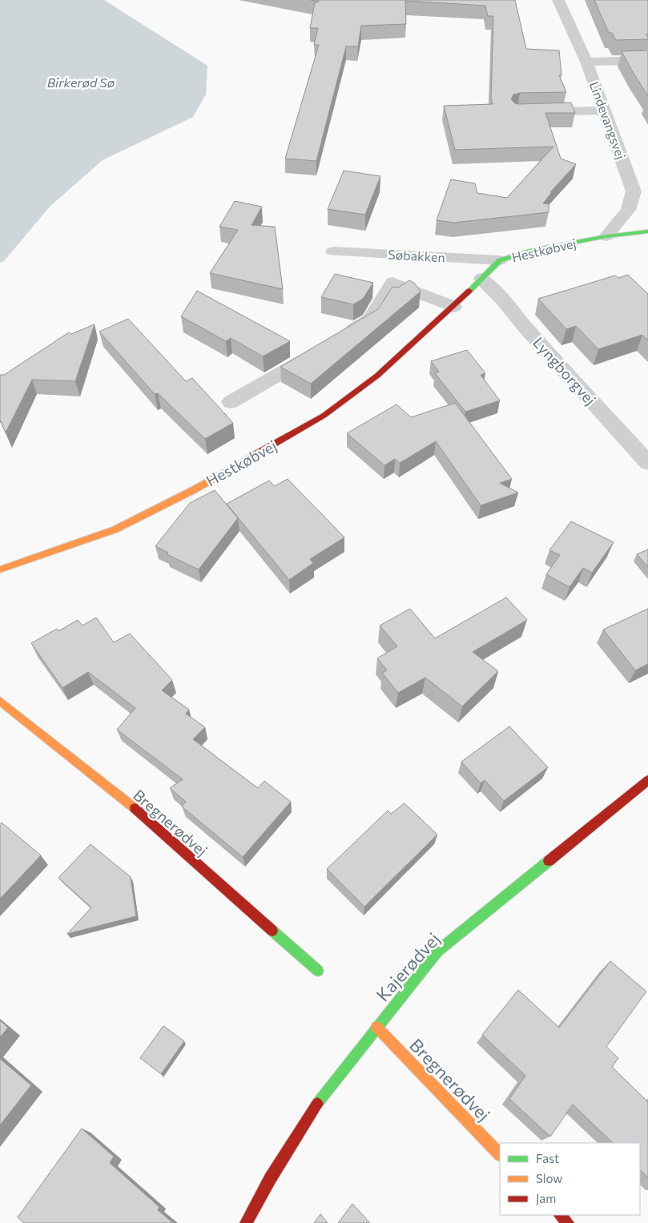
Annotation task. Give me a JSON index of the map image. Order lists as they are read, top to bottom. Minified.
{"streets":{"street":["Lindevangsvej","Hestkøbvej","Søbakken","Lyngborgvej","Bregnerødvej","Kajerødvej"]},"crossings":[["Lindevangsvej","Hestkøbvej"],["Hestkøbvej","Søbakken"],["Hestkøbvej","Lyngborgvej"],["Bregnerødvej","Kajerødvej"]],"water":["Birkerød Sø"],"legend":["Fast","Slow","Jam"]}
